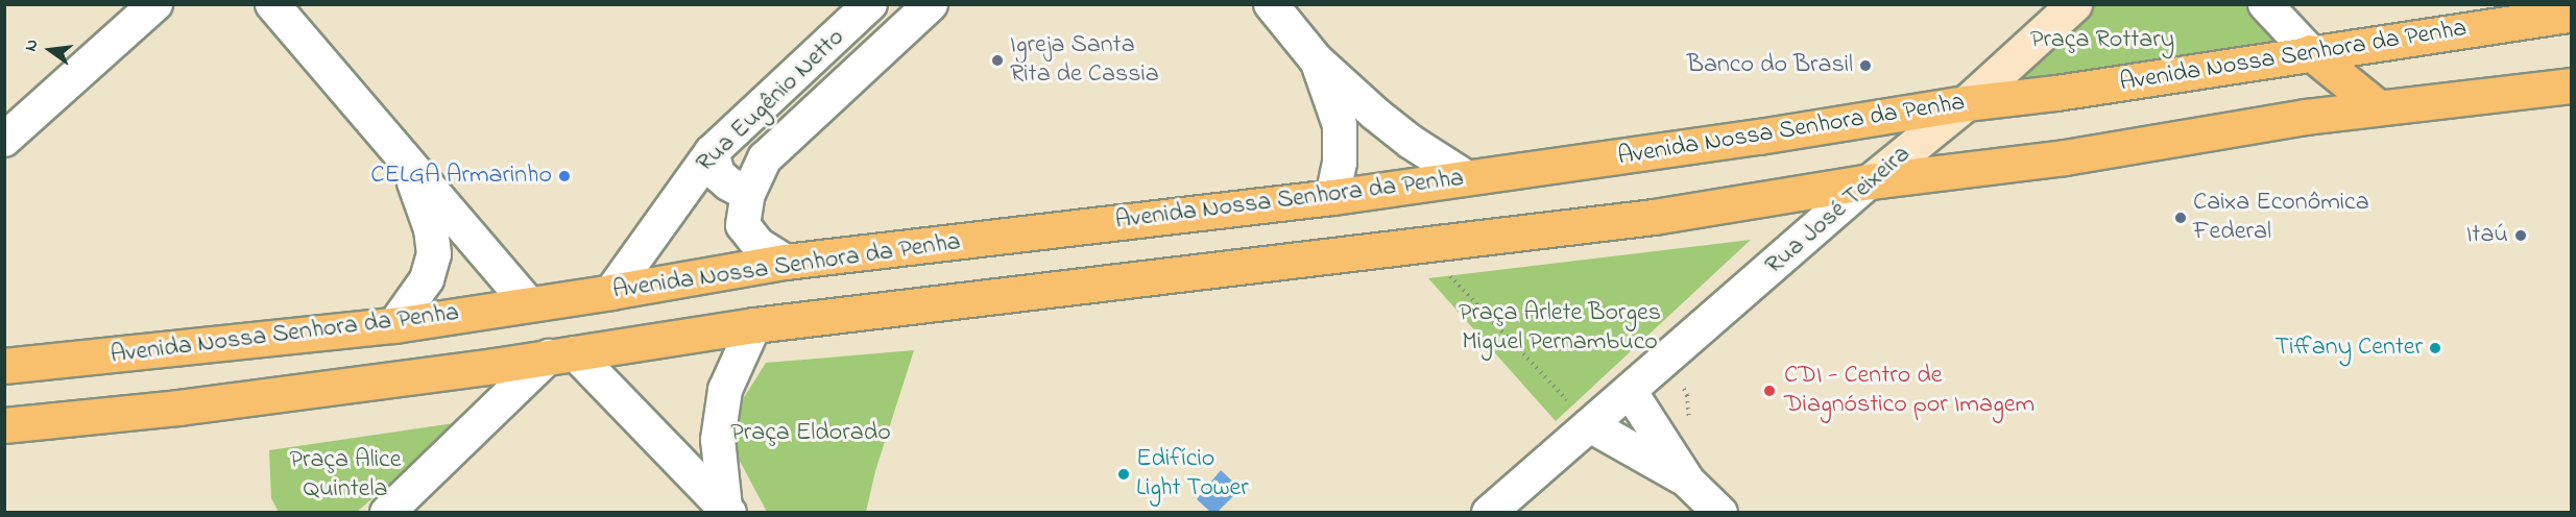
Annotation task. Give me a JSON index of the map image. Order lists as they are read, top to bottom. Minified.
{"streets":{"main road":["Avenida Nossa Senhora da Penha"],"street":["Rua Eugênio Netto","Rua José Teixeira"]},"crossings":[["Avenida Nossa Senhora da Penha","Rua Eugênio Netto"],["Avenida Nossa Senhora da Penha","Rua José Teixeira"]],"parks":["Praça Rottary","Praça Arlete Borges Miguel Pernambuco","Praça Eldorado","Praça Alice Quintela"],"places":["Igreja Santa Rita de Cassia","Banco do Brasil","CELGA Armarinho","Caixa Econômica Federal","Itaú","Tiffany Center","CDI - Centro de Diagnóstico por Imagem","Edifício Light Tower"],"north":"left"}
